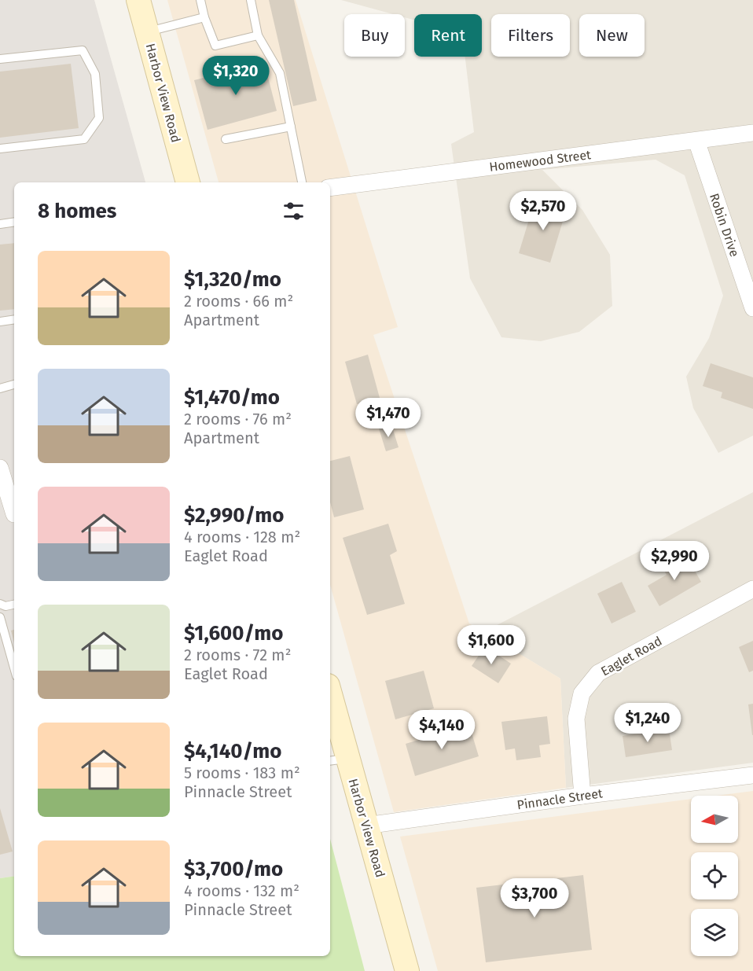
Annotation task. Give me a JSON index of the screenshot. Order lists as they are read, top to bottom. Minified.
{"streets":{"main road":["Harbor View Road"],"street":["Homewood Street","Robin Drive","Eaglet Road","Pinnacle Street"]},"crossings":[["Harbor View Road","Pinnacle Street"],["Homewood Street","Robin Drive"],["Eaglet Road","Pinnacle Street"]],"north":"left","page":{"chip":["Buy","Rent","Filters","New"],"price":["$1,320","$2,570","$1,470","$2,990","$1,600","$1,240","$4,140","$3,700"],"heading":"8 homes","list":[{"name":"$1,320/mo","note":"2 rooms · 66 m² · Apartment"},{"name":"$1,470/mo","note":"2 rooms · 76 m² · Apartment"},{"name":"$2,990/mo","note":"4 rooms · 128 m² · Eaglet Road"},{"name":"$1,600/mo","note":"2 rooms · 72 m² · Eaglet Road"},{"name":"$4,140/mo","note":"5 rooms · 183 m² · Pinnacle Street"},{"name":"$3,700/mo","note":"4 rooms · 132 m² · Pinnacle Street"}]}}
